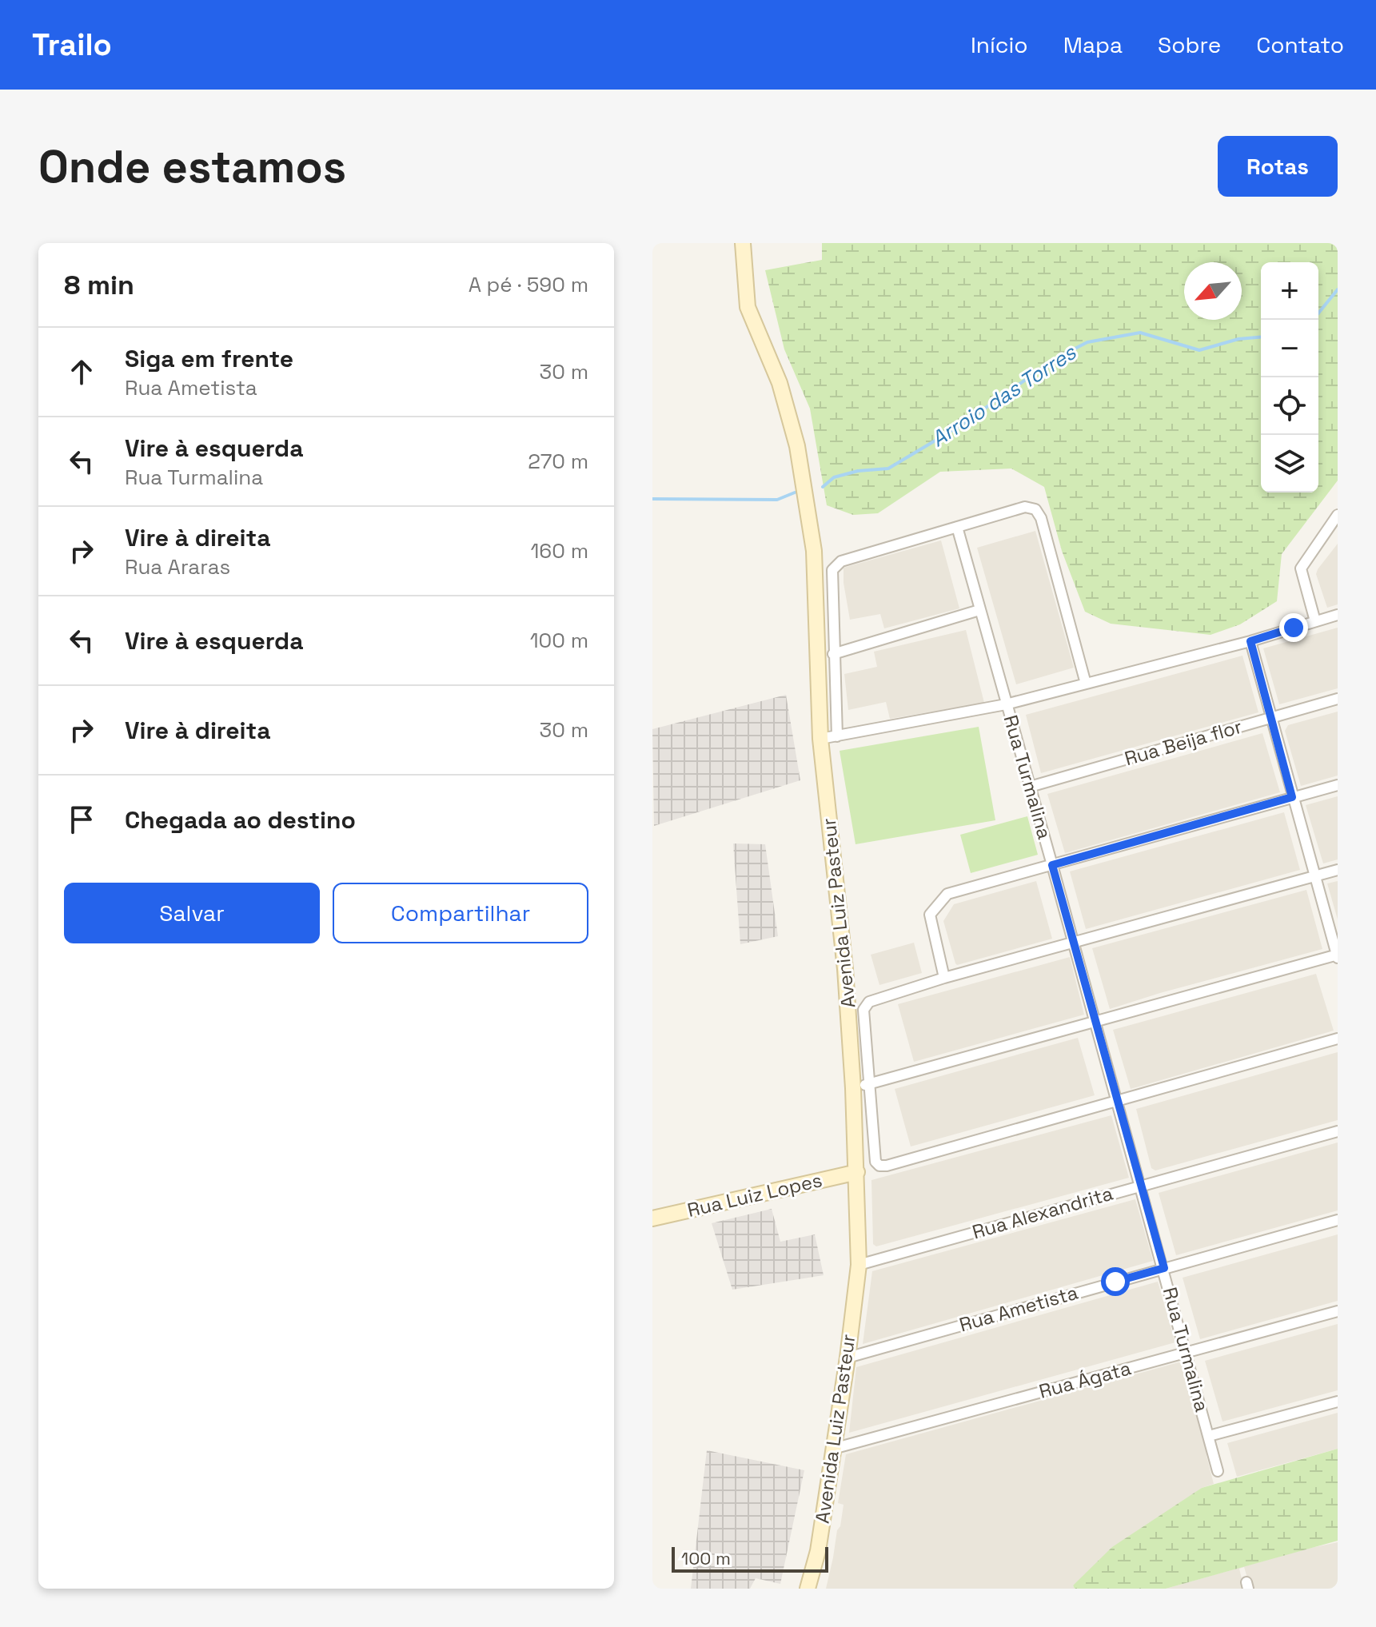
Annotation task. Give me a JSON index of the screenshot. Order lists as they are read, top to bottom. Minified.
{"streets":{"main road":["Avenida Luiz Pasteur","Rua Luiz Lopes"],"street":["Rua Beija flor","Rua Turmalina","Rua Alexandrita","Rua Ametista","Rua Ágata"]},"crossings":[["Rua Beija flor","Rua Turmalina"],["Rua Turmalina","Rua Alexandrita"],["Rua Turmalina","Rua Ametista"],["Rua Turmalina","Rua Ágata"],["Avenida Luiz Pasteur","Rua Luiz Lopes"],["Avenida Luiz Pasteur","Rua Alexandrita"],["Avenida Luiz Pasteur","Rua Ametista"],["Avenida Luiz Pasteur","Rua Ágata"]],"water":["Arroio das Torres"],"scale_bar":"100 m","north":"bottom left","page":{"header":"Trailo","nav":["Início","Mapa","Sobre","Contato"],"buttons":["Rotas",["Salvar","Compartilhar"]],"title":"Onde estamos","heading":["8 min","A pé · 590 m"],"map_buttons":["+","−"],"list":[["Siga em frente","Rua Ametista","30 m"],["Vire à esquerda","Rua Turmalina","270 m"],["Vire à direita","Rua Araras","160 m"],["Vire à esquerda","100 m"],["Vire à direita","30 m"],"Chegada ao destino"],"scale":"100 m"}}
